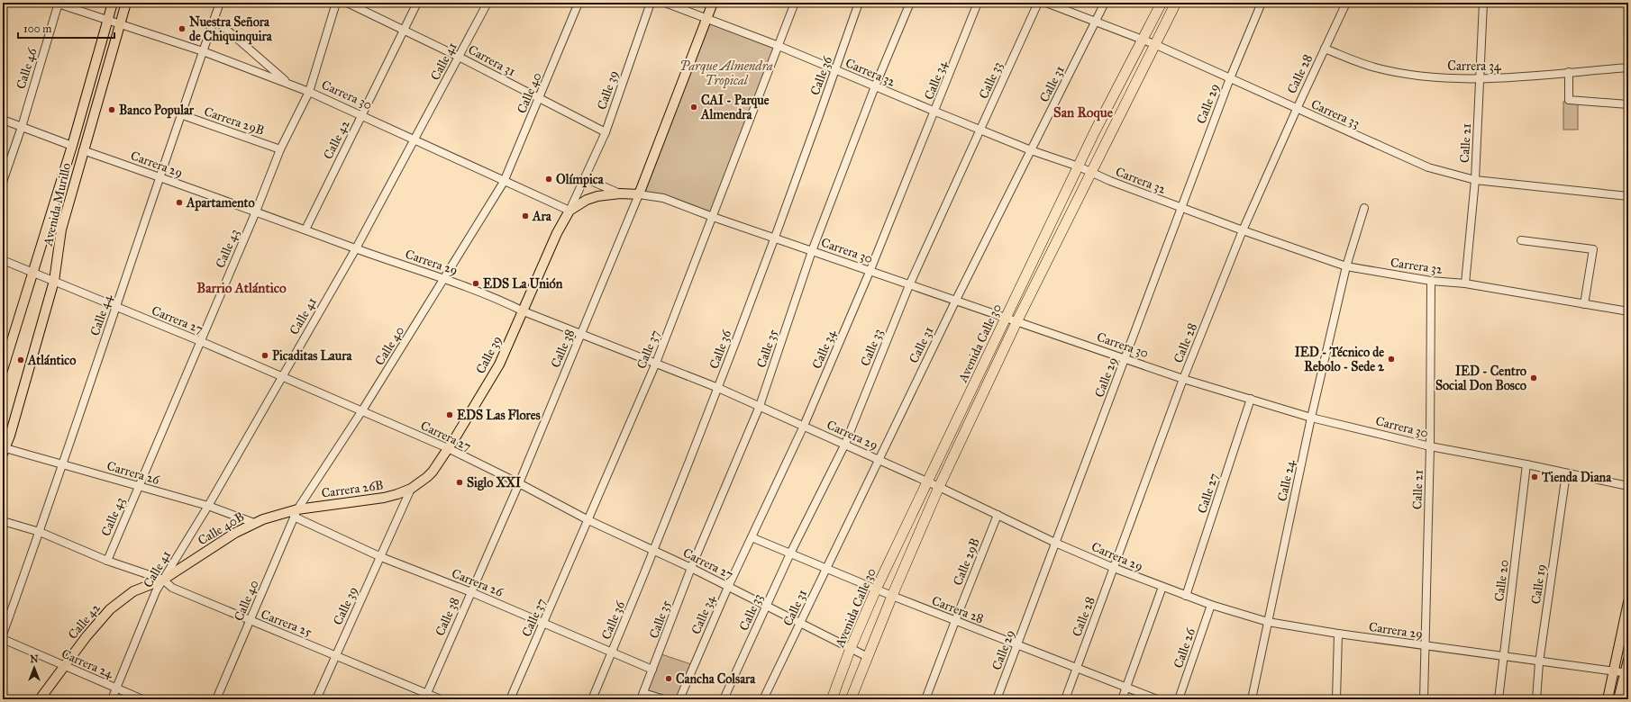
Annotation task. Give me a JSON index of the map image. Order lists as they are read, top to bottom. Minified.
{"streets":{"highway":["Avenida Calle 30"],"main road":["Calle 39","Carrera 30","Calle 42","Avenida Murillo","Calle 38","Carrera 26B","Calle 40B"],"street":["Carrera 31","Calle 41","Carrera 34","Calle 46","Carrera 32","Calle 28","Calle 36","Calle 34","Calle 33","Calle 31","Calle 40","Calle 29","Carrera 33","Carrera 29B","Calle 21","Carrera 29","Calle 43","Calle 44","Carrera 27","Calle 35","Calle 37","Carrera 26","Calle 24","Calle 27","Calle 29B","Calle 20","Calle 19","Carrera 28","Carrera 25","Calle 26","Carrera 24"]},"crossings":[["Carrera 31","Calle 41"],["Carrera 31","Calle 39"],["Carrera 31","Calle 40"],["Carrera 31","Calle 42"],["Calle 41","Carrera 30"],["Calle 41","Calle 42"],["Calle 41","Carrera 29"],["Calle 41","Carrera 27"],["Calle 41","Carrera 26"],["Calle 41","Calle 40B"],["Calle 41","Carrera 25"],["Calle 41","Carrera 24"],["Carrera 34","Calle 28"],["Carrera 34","Calle 21"],["Calle 46","Carrera 30"],["Carrera 32","Calle 28"],["Carrera 32","Calle 36"],["Carrera 32","Calle 34"],["Carrera 32","Calle 33"],["Carrera 32","Calle 31"],["Carrera 32","Calle 29"],["Carrera 32","Calle 21"],["Carrera 32","Avenida Calle 30"],["Carrera 32","Calle 38"],["Carrera 32","Calle 35"],["Carrera 32","Calle 37"],["Carrera 32","Calle 24"],["Calle 28","Carrera 30"],["Calle 28","Carrera 33"],["Calle 28","Carrera 29"],["Calle 28","Carrera 28"],["Calle 36","Carrera 30"],["Calle 36","Carrera 29"],["Calle 36","Carrera 27"],["Calle 36","Carrera 26"],["Calle 34","Carrera 30"],["Calle 34","Carrera 29"],["Calle 34","Carrera 27"],["Calle 34","Carrera 28"],["Calle 33","Carrera 30"],["Calle 33","Carrera 29"],["Calle 33","Carrera 27"],["Calle 33","Carrera 28"],["Calle 31","Carrera 30"],["Calle 31","Carrera 33"],["Calle 31","Carrera 29"],["Calle 31","Carrera 27"],["Calle 31","Carrera 28"],["Calle 39","Carrera 30"],["Calle 39","Carrera 29"],["Calle 39","Carrera 27"],["Calle 39","Carrera 26"],["Calle 39","Carrera 26B"],["Calle 39","Carrera 25"],["Calle 40","Carrera 30"],["Calle 40","Carrera 29"],["Calle 40","Carrera 27"],["Calle 40","Carrera 26"],["Calle 40","Carrera 26B"],["Calle 40","Calle 40B"],["Calle 40","Carrera 25"],["Carrera 30","Calle 29"],["Carrera 30","Calle 42"],["Carrera 30","Calle 21"],["Carrera 30","Avenida Murillo"],["Carrera 30","Calle 43"],["Carrera 30","Calle 44"],["Carrera 30","Avenida Calle 30"],["Carrera 30","Calle 38"],["Carrera 30","Calle 35"],["Carrera 30","Calle 37"],["Carrera 30","Calle 24"],["Carrera 30","Calle 27"],["Carrera 30","Calle 20"],["Carrera 30","Calle 19"],["Calle 29","Carrera 33"],["Calle 29","Carrera 29"],["Calle 29","Carrera 28"],["Carrera 33","Calle 21"],["Carrera 33","Avenida Calle 30"],["Carrera 29B","Calle 43"],["Carrera 29B","Calle 44"],["Calle 42","Carrera 29"],["Calle 42","Calle 40B"],["Calle 42","Carrera 25"],["Calle 42","Carrera 24"],["Calle 21","Carrera 29"],["Carrera 29","Avenida Murillo"],["Carrera 29","Calle 43"],["Carrera 29","Calle 44"],["Carrera 29","Avenida Calle 30"],["Carrera 29","Calle 38"],["Carrera 29","Calle 35"],["Carrera 29","Calle 37"],["Carrera 29","Calle 24"],["Carrera 29","Calle 27"],["Carrera 29","Calle 29B"],["Carrera 29","Calle 20"],["Carrera 29","Calle 19"],["Carrera 29","Calle 26"],["Avenida Murillo","Carrera 27"],["Avenida Murillo","Carrera 26"],["Calle 43","Carrera 27"],["Calle 43","Carrera 26"],["Calle 43","Carrera 25"],["Calle 44","Carrera 27"],["Calle 44","Carrera 26"],["Calle 44","Carrera 25"],["Carrera 27","Avenida Calle 30"],["Carrera 27","Calle 38"],["Carrera 27","Calle 35"],["Carrera 27","Calle 37"],["Avenida Calle 30","Carrera 28"],["Calle 38","Carrera 26"],["Calle 38","Carrera 25"],["Calle 35","Carrera 26"],["Calle 37","Carrera 26"],["Carrera 26","Carrera 26B"],["Carrera 26","Calle 40B"],["Carrera 26B","Calle 40B"],["Calle 40B","Carrera 25"],["Calle 29B","Carrera 28"]],"districts":["San Roque","Barrio Atlántico"],"parks":["Parque Almendra Tropical"],"places":["Nuestra Señora de Chiquinquira","CAI - Parque Almendra","Banco Popular","Olímpica","Apartamento","Ara","EDS La Unión","Picaditas Laura","IED - Técnico de Rebolo - Sede 2","Atlántico","IED - Centro Social Don Bosco","EDS Las Flores","Tienda Diana","Siglo XXI","Cancha Colsara"],"scale_bar":"100 m","north":"top"}
